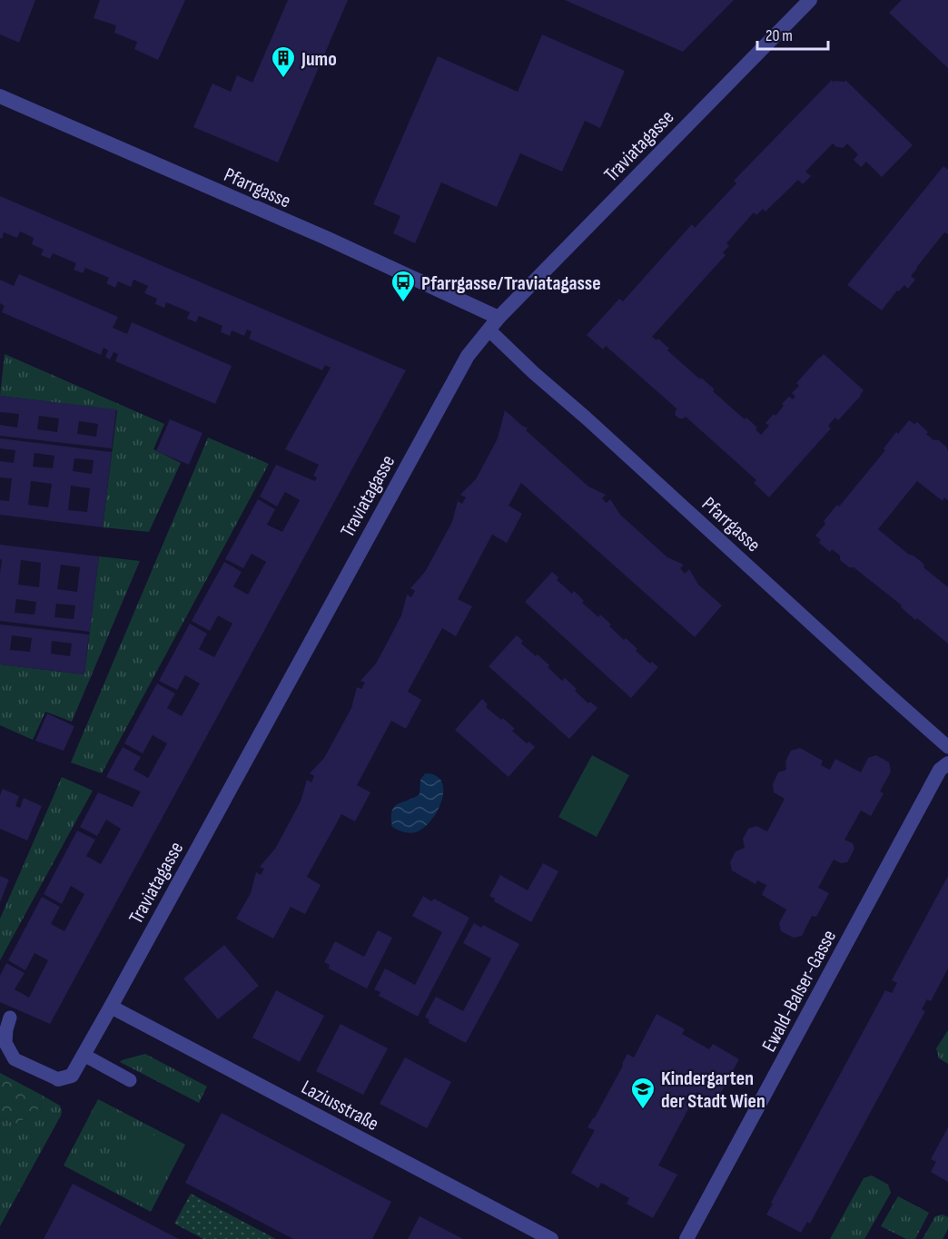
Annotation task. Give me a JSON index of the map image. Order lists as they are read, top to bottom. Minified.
{"streets":{"street":["Traviatagasse","Pfarrgasse","Ewald-Balser-Gasse","Laziusstraße"]},"crossings":[["Traviatagasse","Pfarrgasse"],["Traviatagasse","Laziusstraße"]],"places":{"building":["Jumo"],"bus stop":["Pfarrgasse/Traviatagasse"],"school or university":["Kindergarten der Stadt Wien"]},"scale_bar":"20 m"}
